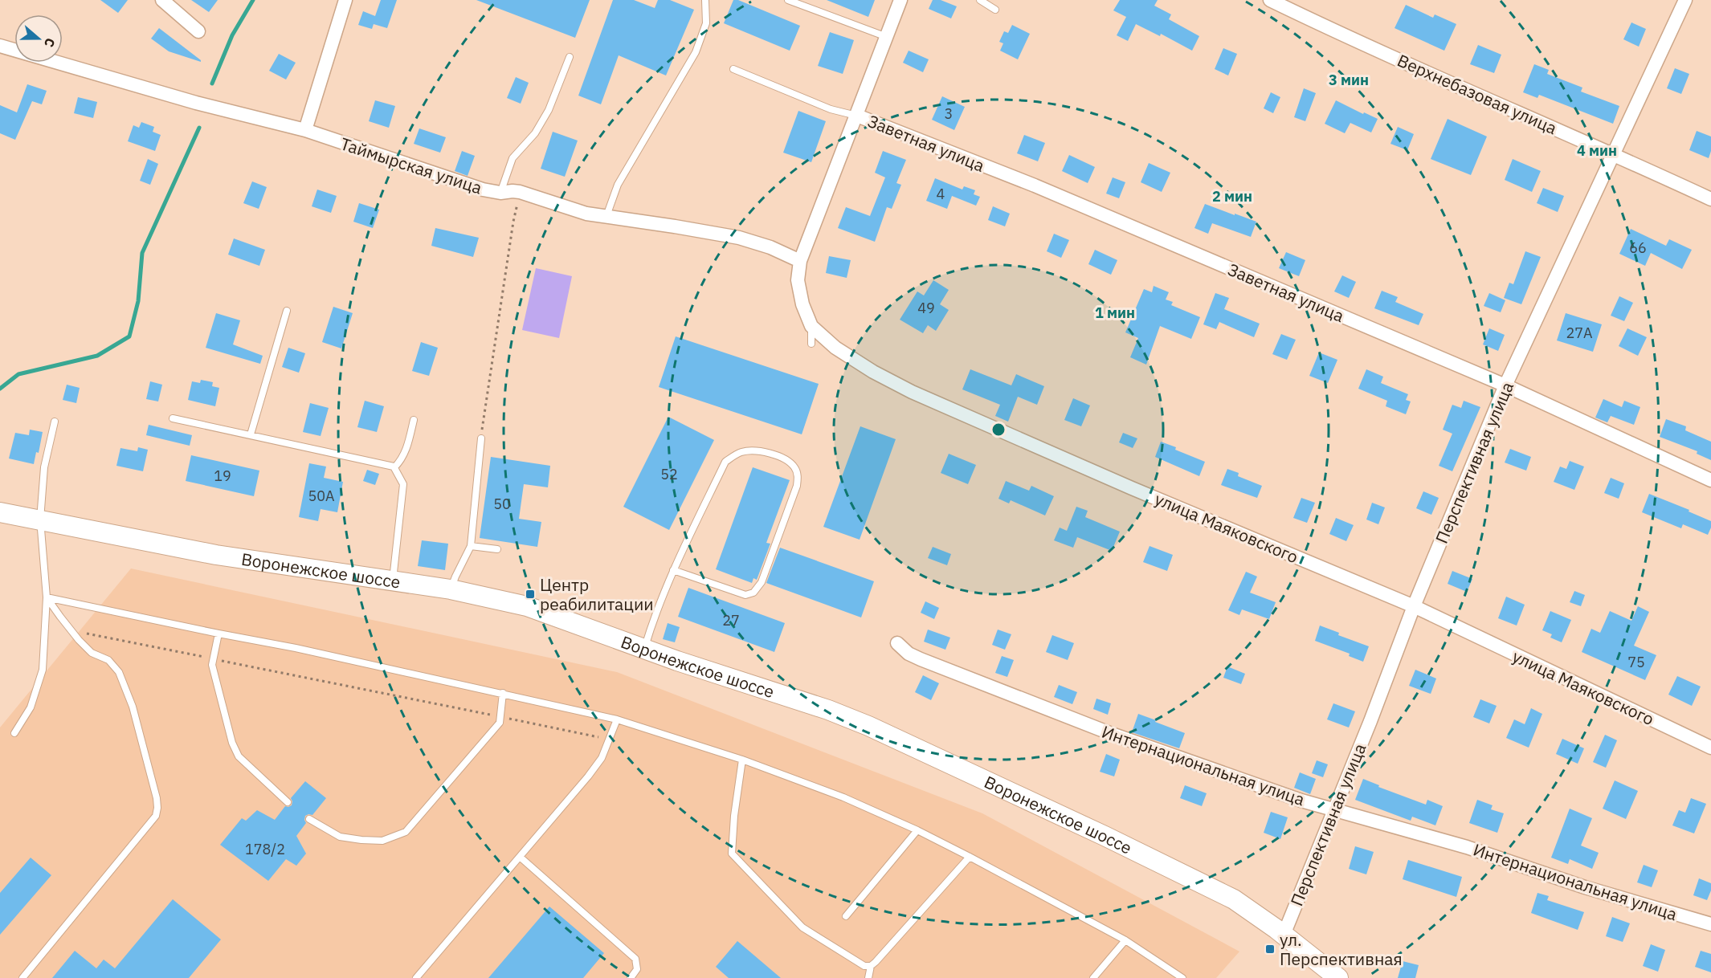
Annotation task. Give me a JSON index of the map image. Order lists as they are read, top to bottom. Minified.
{"streets":{"main road":["Воронежское шоссе"],"street":["Верхнебазовая улица","Заветная улица","Таймырская улица","Перспективная улица","улица Маяковского","Интернациональная улица"]},"crossings":[["Верхнебазовая улица","Перспективная улица"],["Заветная улица","Перспективная улица"],["Заветная улица","улица Маяковского"],["Таймырская улица","улица Маяковского"],["Перспективная улица","улица Маяковского"],["Перспективная улица","Воронежское шоссе"],["Перспективная улица","Интернациональная улица"]],"places":{"transit":["Центр реабилитации","ул. Перспективная"]},"house_numbers":["3","4","66","49","27А","52","19","50А","50","27","75","178/2"],"north":"right","rings":["3 мин","4 мин","2 мин","1 мин"]}
